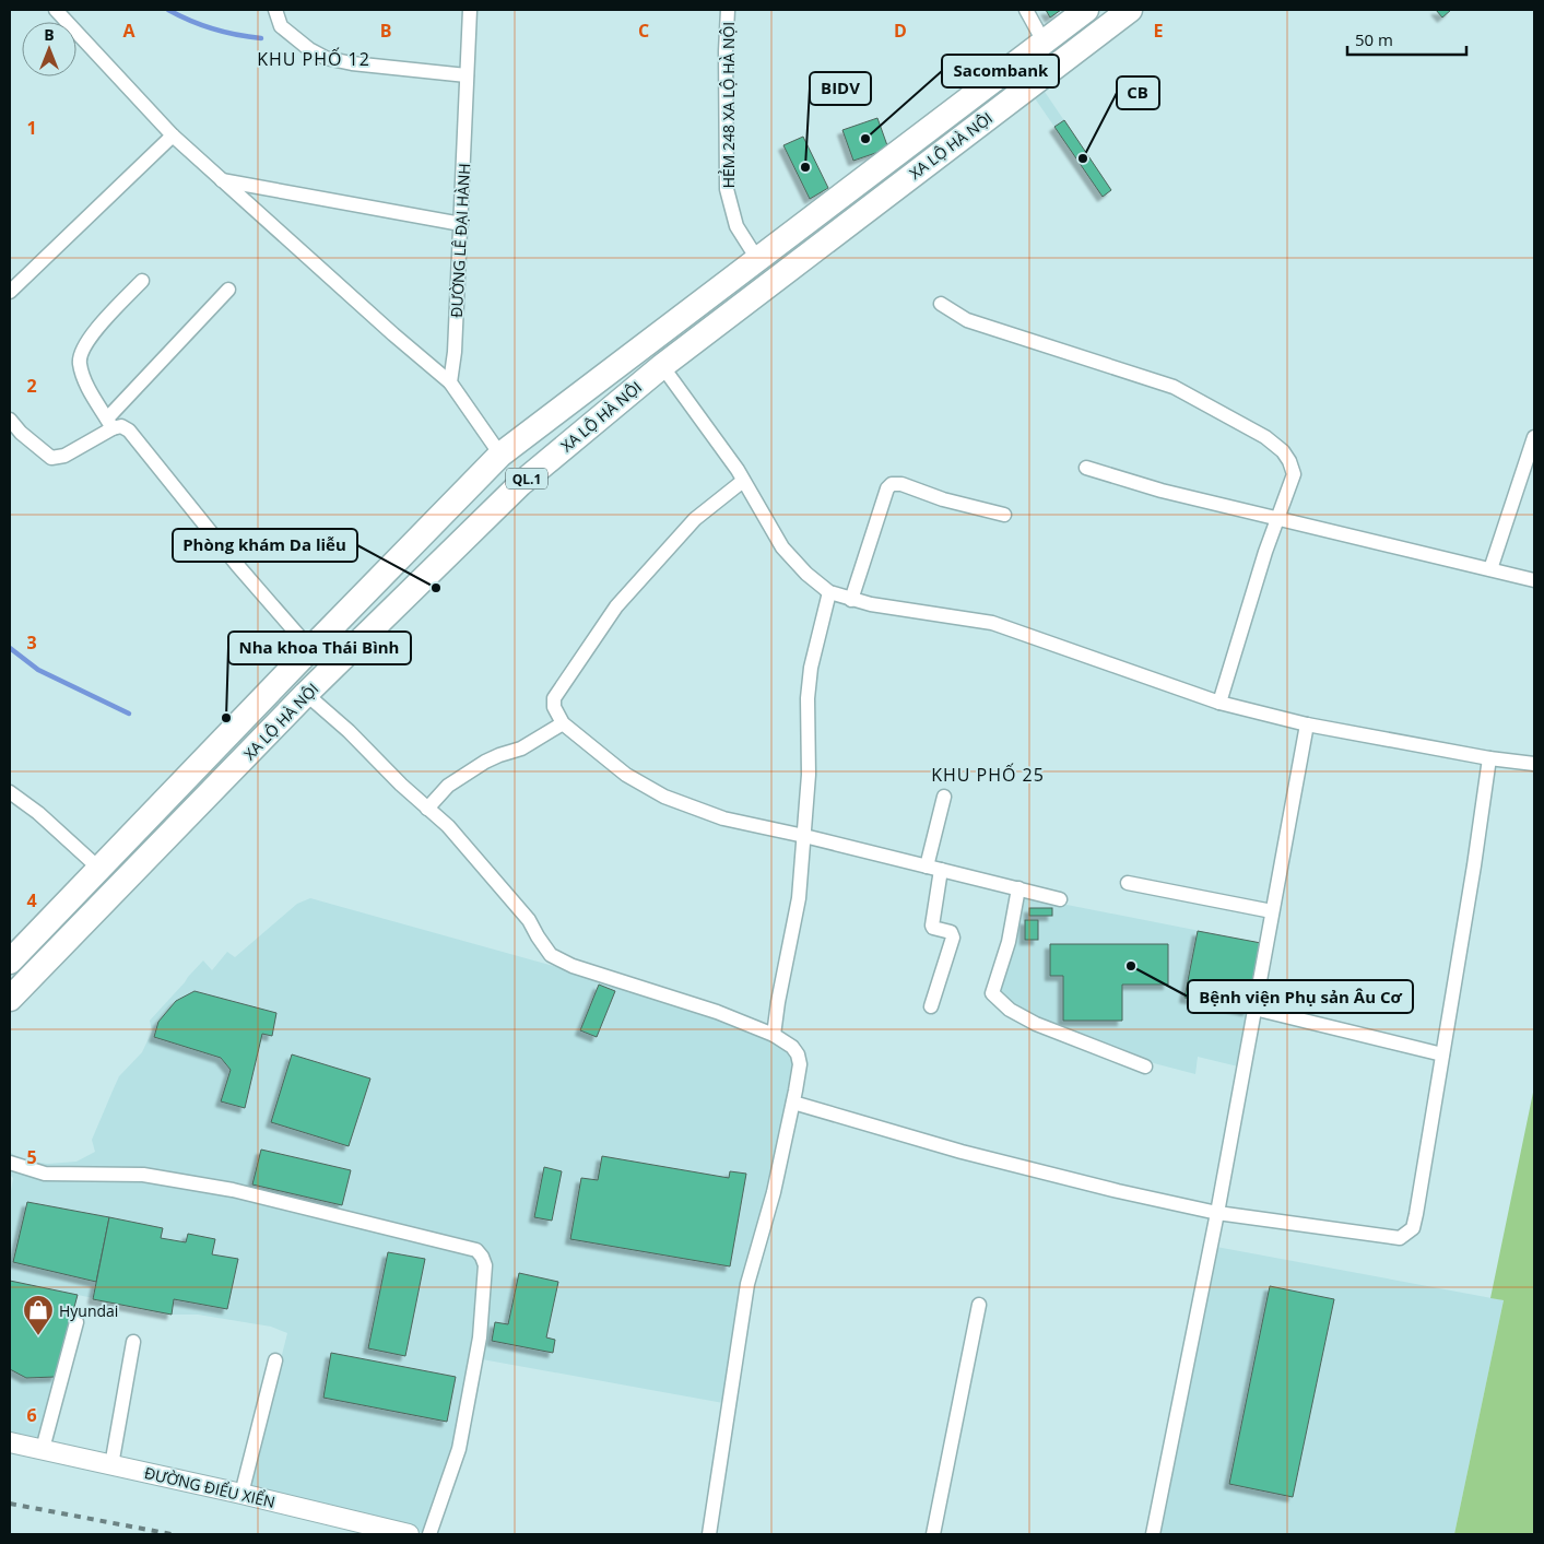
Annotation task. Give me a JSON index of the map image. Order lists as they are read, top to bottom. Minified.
{"streets":{"highway":["XA LỘ HÀ NỘI","QL.1"],"street":["HẺM 248 XA LỘ HÀ NỘI","ĐƯỜNG LÊ ĐẠI HÀNH","ĐƯỜNG ĐIỂU XIỂN"]},"crossings":[["HẺM 248 XA LỘ HÀ NỘI","XA LỘ HÀ NỘI"]],"districts":["KHU PHỐ 12","KHU PHỐ 25"],"places":{"other":["Sacombank","CB","BIDV","Phòng khám Da liễu","Nha khoa Thái Bình","Bệnh viện Phụ sản Âu Cơ"],"shop":["Hyundai"]},"scale_bar":"50 m","north":"top","grid":{"columns":["A","B","C","D","E"],"rows":["1","2","3","4","5","6"]}}
